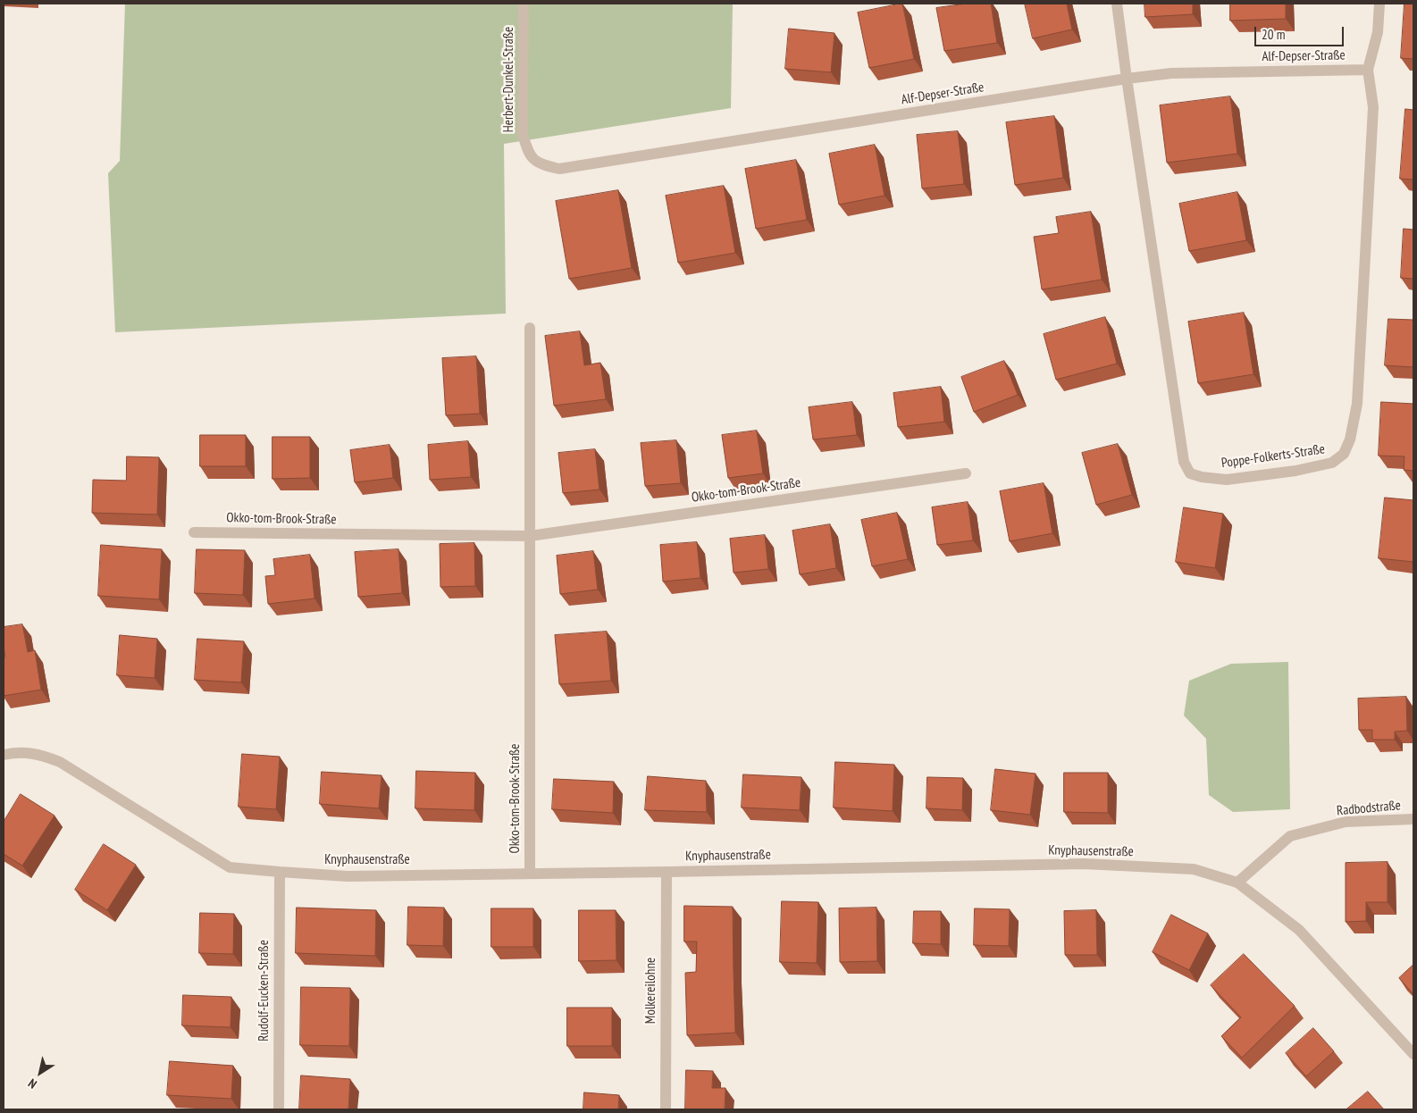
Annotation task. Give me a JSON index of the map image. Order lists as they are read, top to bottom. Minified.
{"streets":{"street":["Alf-Depser-Straße","Herbert-Dunkel-Straße","Poppe-Folkerts-Straße","Okko-tom-Brook-Straße","Radbodstraße","Knyphausenstraße","Rudolf-Eucken-Straße","Molkereilohne"]},"crossings":[["Alf-Depser-Straße","Herbert-Dunkel-Straße"],["Alf-Depser-Straße","Poppe-Folkerts-Straße"],["Okko-tom-Brook-Straße","Knyphausenstraße"],["Radbodstraße","Knyphausenstraße"],["Knyphausenstraße","Rudolf-Eucken-Straße"],["Knyphausenstraße","Molkereilohne"]],"scale_bar":"20 m","north":"bottom left"}
